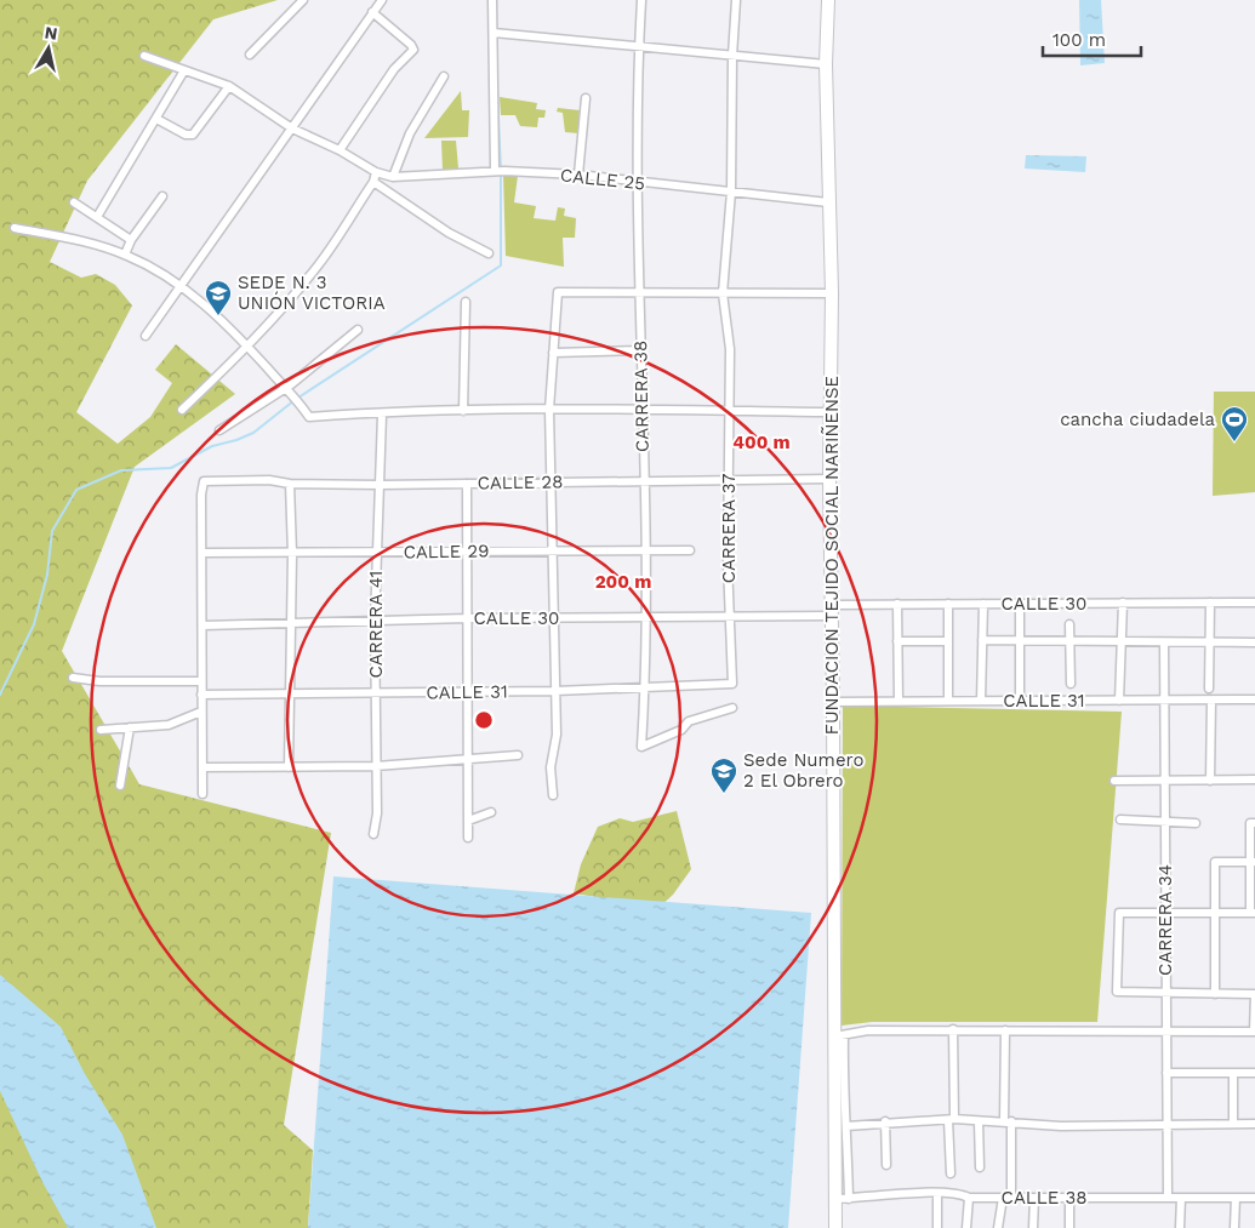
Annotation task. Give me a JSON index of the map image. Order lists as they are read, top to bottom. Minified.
{"streets":{"main road":["FUNDACION TEJIDO SOCIAL NARIÑENSE"],"street":["CALLE 25","CARRERA 38","CALLE 28","CARRERA 37","CALLE 29","CALLE 30","CARRERA 41","CALLE 31","CARRERA 34","CALLE 38"]},"crossings":[["CALLE 25","CARRERA 38"],["CALLE 25","CARRERA 37"],["CALLE 25","FUNDACION TEJIDO SOCIAL NARIÑENSE"],["CARRERA 38","CALLE 28"],["CARRERA 38","CALLE 29"],["CARRERA 38","CALLE 30"],["CARRERA 38","CALLE 31"],["CALLE 28","CARRERA 37"],["CALLE 28","CALLE 29"],["CALLE 28","FUNDACION TEJIDO SOCIAL NARIÑENSE"],["CALLE 28","CARRERA 41"],["CARRERA 37","CALLE 30"],["CARRERA 37","CALLE 31"],["CALLE 29","CARRERA 41"],["FUNDACION TEJIDO SOCIAL NARIÑENSE","CALLE 30"],["FUNDACION TEJIDO SOCIAL NARIÑENSE","CALLE 31"],["FUNDACION TEJIDO SOCIAL NARIÑENSE","CALLE 38"],["CALLE 30","CARRERA 41"],["CARRERA 41","CALLE 31"],["CALLE 31","CARRERA 34"],["CARRERA 34","CALLE 38"]],"places":{"school or university":["SEDE N. 3 UNIÓN VICTORIA","Sede Numero 2 El Obrero"],"sports":["cancha ciudadela"]},"scale_bar":"100 m","north":"top","rings":["400 m","200 m"]}
